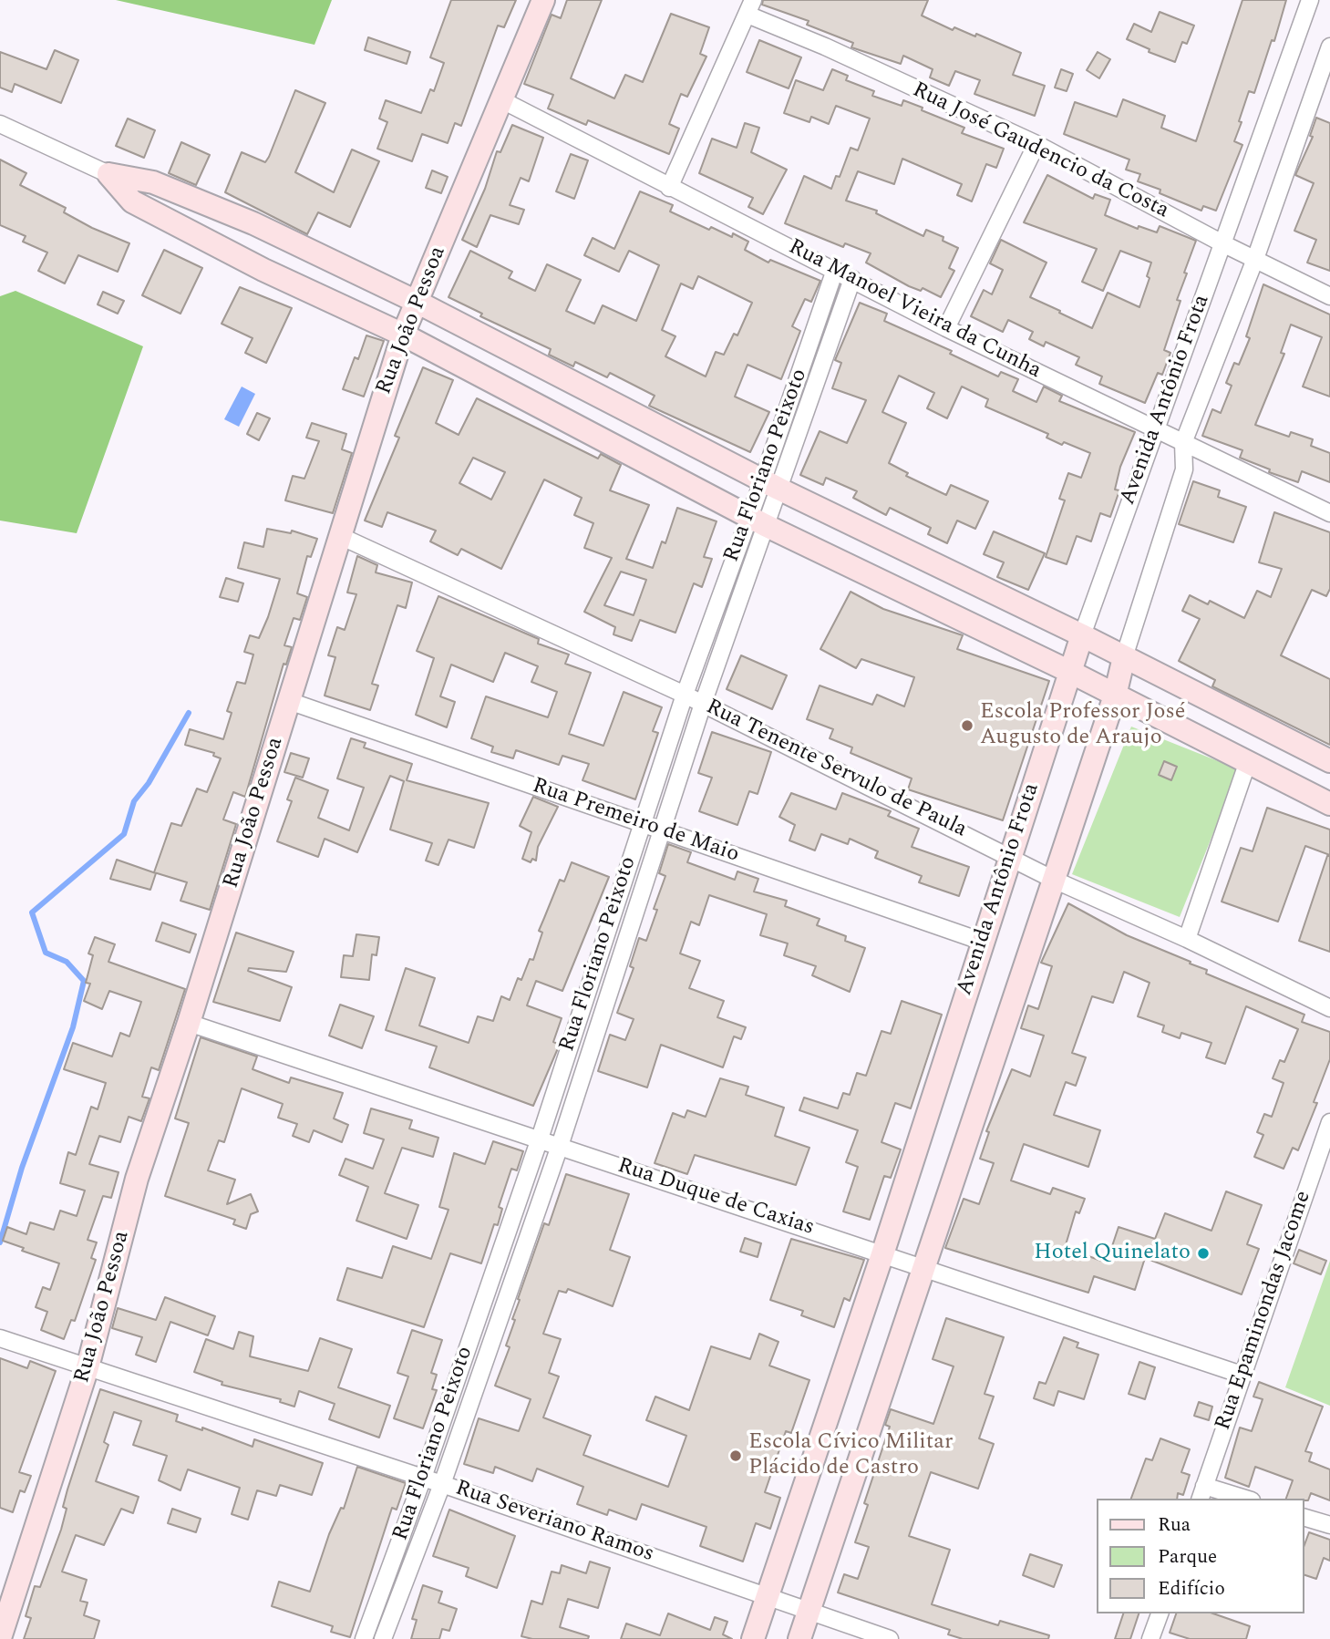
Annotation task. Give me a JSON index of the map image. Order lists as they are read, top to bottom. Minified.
{"streets":{"street":["Rua José Gaudencio da Costa","Rua Manoel Vieira da Cunha","Rua João Pessoa","Avenida Antônio Frota","Rua Floriano Peixoto","Rua Tenente Servulo de Paula","Rua Premeiro de Maio","Rua Duque de Caxias","Rua Epaminondas Jacome","Rua Severiano Ramos"]},"crossings":[["Rua José Gaudencio da Costa","Avenida Antônio Frota"],["Rua Manoel Vieira da Cunha","Rua João Pessoa"],["Rua Manoel Vieira da Cunha","Avenida Antônio Frota"],["Rua Manoel Vieira da Cunha","Rua Floriano Peixoto"],["Rua João Pessoa","Rua Tenente Servulo de Paula"],["Rua João Pessoa","Rua Premeiro de Maio"],["Rua João Pessoa","Rua Duque de Caxias"],["Rua João Pessoa","Rua Severiano Ramos"],["Avenida Antônio Frota","Rua Tenente Servulo de Paula"],["Avenida Antônio Frota","Rua Premeiro de Maio"],["Avenida Antônio Frota","Rua Duque de Caxias"],["Avenida Antônio Frota","Rua Severiano Ramos"],["Rua Floriano Peixoto","Rua Tenente Servulo de Paula"],["Rua Floriano Peixoto","Rua Premeiro de Maio"],["Rua Floriano Peixoto","Rua Duque de Caxias"],["Rua Floriano Peixoto","Rua Severiano Ramos"],["Rua Duque de Caxias","Rua Epaminondas Jacome"]],"places":["Escola Professor José Augusto de Araujo","Hotel Quinelato","Escola Cívico Militar Plácido de Castro"],"legend":["Rua","Parque","Edifício"]}
